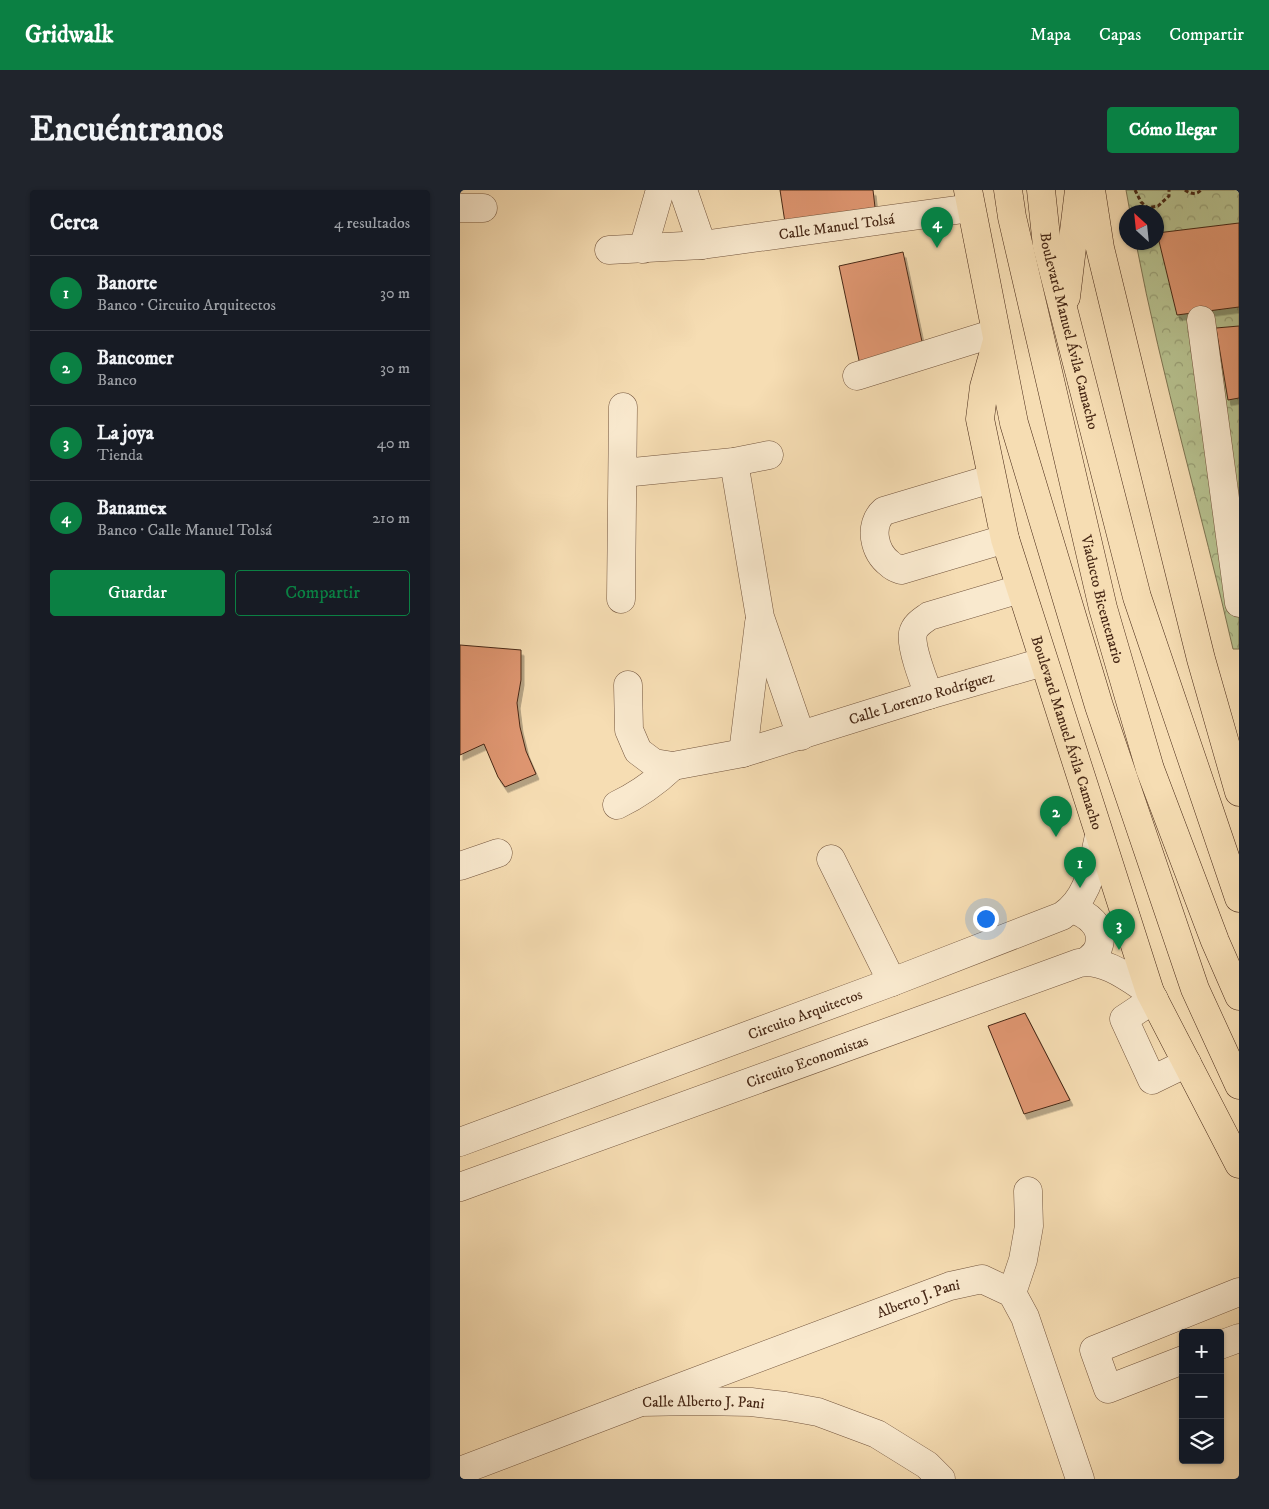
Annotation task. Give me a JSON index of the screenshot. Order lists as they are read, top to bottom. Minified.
{"streets":{"main road":["Boulevard Manuel Ávila Camacho","Viaducto Bicentenario"],"street":["Calle Manuel Tolsá","Calle Lorenzo Rodríguez","Circuito Arquitectos","Circuito Economistas","Alberto J. Pani","Calle Alberto J. Pani"]},"crossings":[["Calle Manuel Tolsá","Boulevard Manuel Ávila Camacho"],["Boulevard Manuel Ávila Camacho","Calle Lorenzo Rodríguez"],["Boulevard Manuel Ávila Camacho","Circuito Arquitectos"],["Alberto J. Pani","Calle Alberto J. Pani"]],"north":"top left","page":{"header":"Gridwalk","nav":["Mapa","Capas","Compartir"],"buttons":["Cómo llegar",["Guardar","Compartir"]],"title":"Encuéntranos","heading":["Cerca","4 resultados"],"pins":["4","2","1","3"],"list":[{"mark":"1","name":"Banorte","note":"Banco · Circuito Arquitectos","value":"30 m"},{"mark":"2","name":"Bancomer","note":"Banco","value":"30 m"},{"mark":"3","name":"La joya","note":"Tienda","value":"40 m"},{"mark":"4","name":"Banamex","note":"Banco · Calle Manuel Tolsá","value":"210 m"}],"map_buttons":["+","−"]}}
